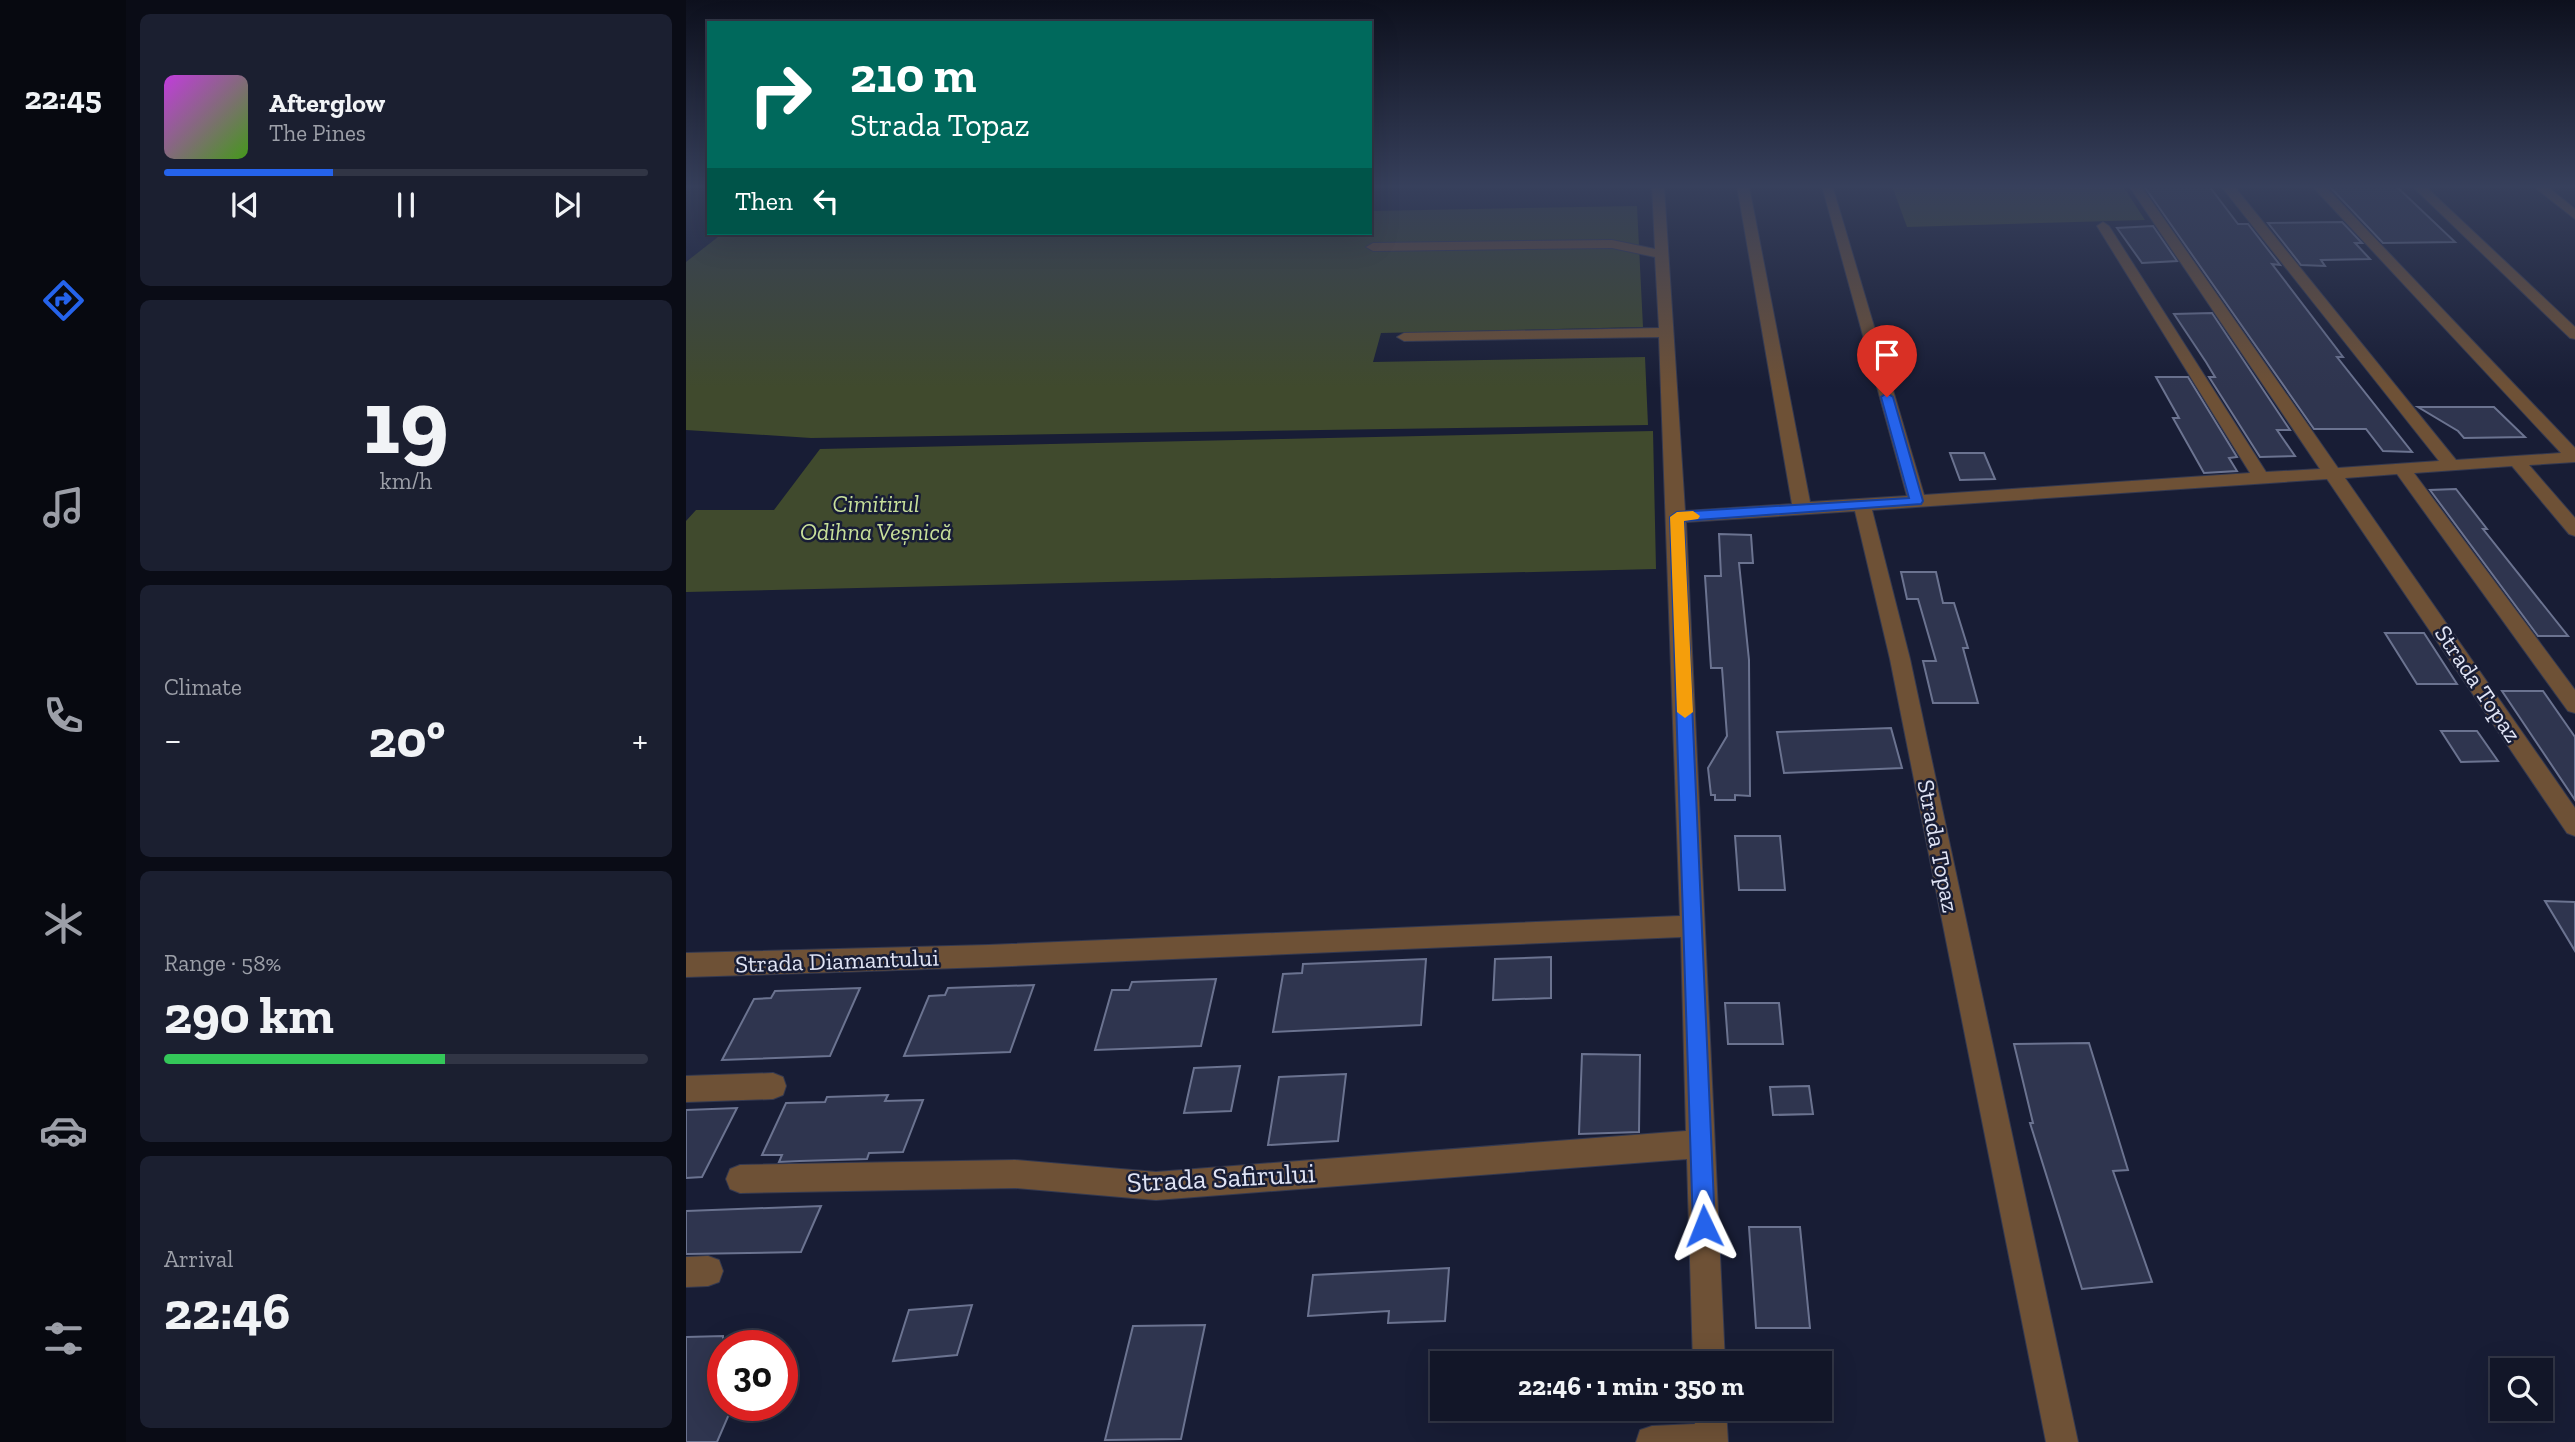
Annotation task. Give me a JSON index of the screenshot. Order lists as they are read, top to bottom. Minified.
{"streets":{"street":["Strada Topaz","Strada Diamantului","Strada Safirului"]},"parks":["Cimitirul Odihna Veșnică"],"page":{"tabs":"22:45","turn":["210 m","Strada Topaz"],"song":["Afterglow","The Pines"],"then":"Then","tile":[["19","km/h"],"Climate",["Range · 58%","290 km"],["Arrival","22:46"]],"heat":["−","20°","+"],"limit":"30","trip":"22:46 · 1 min · 350 m"}}
